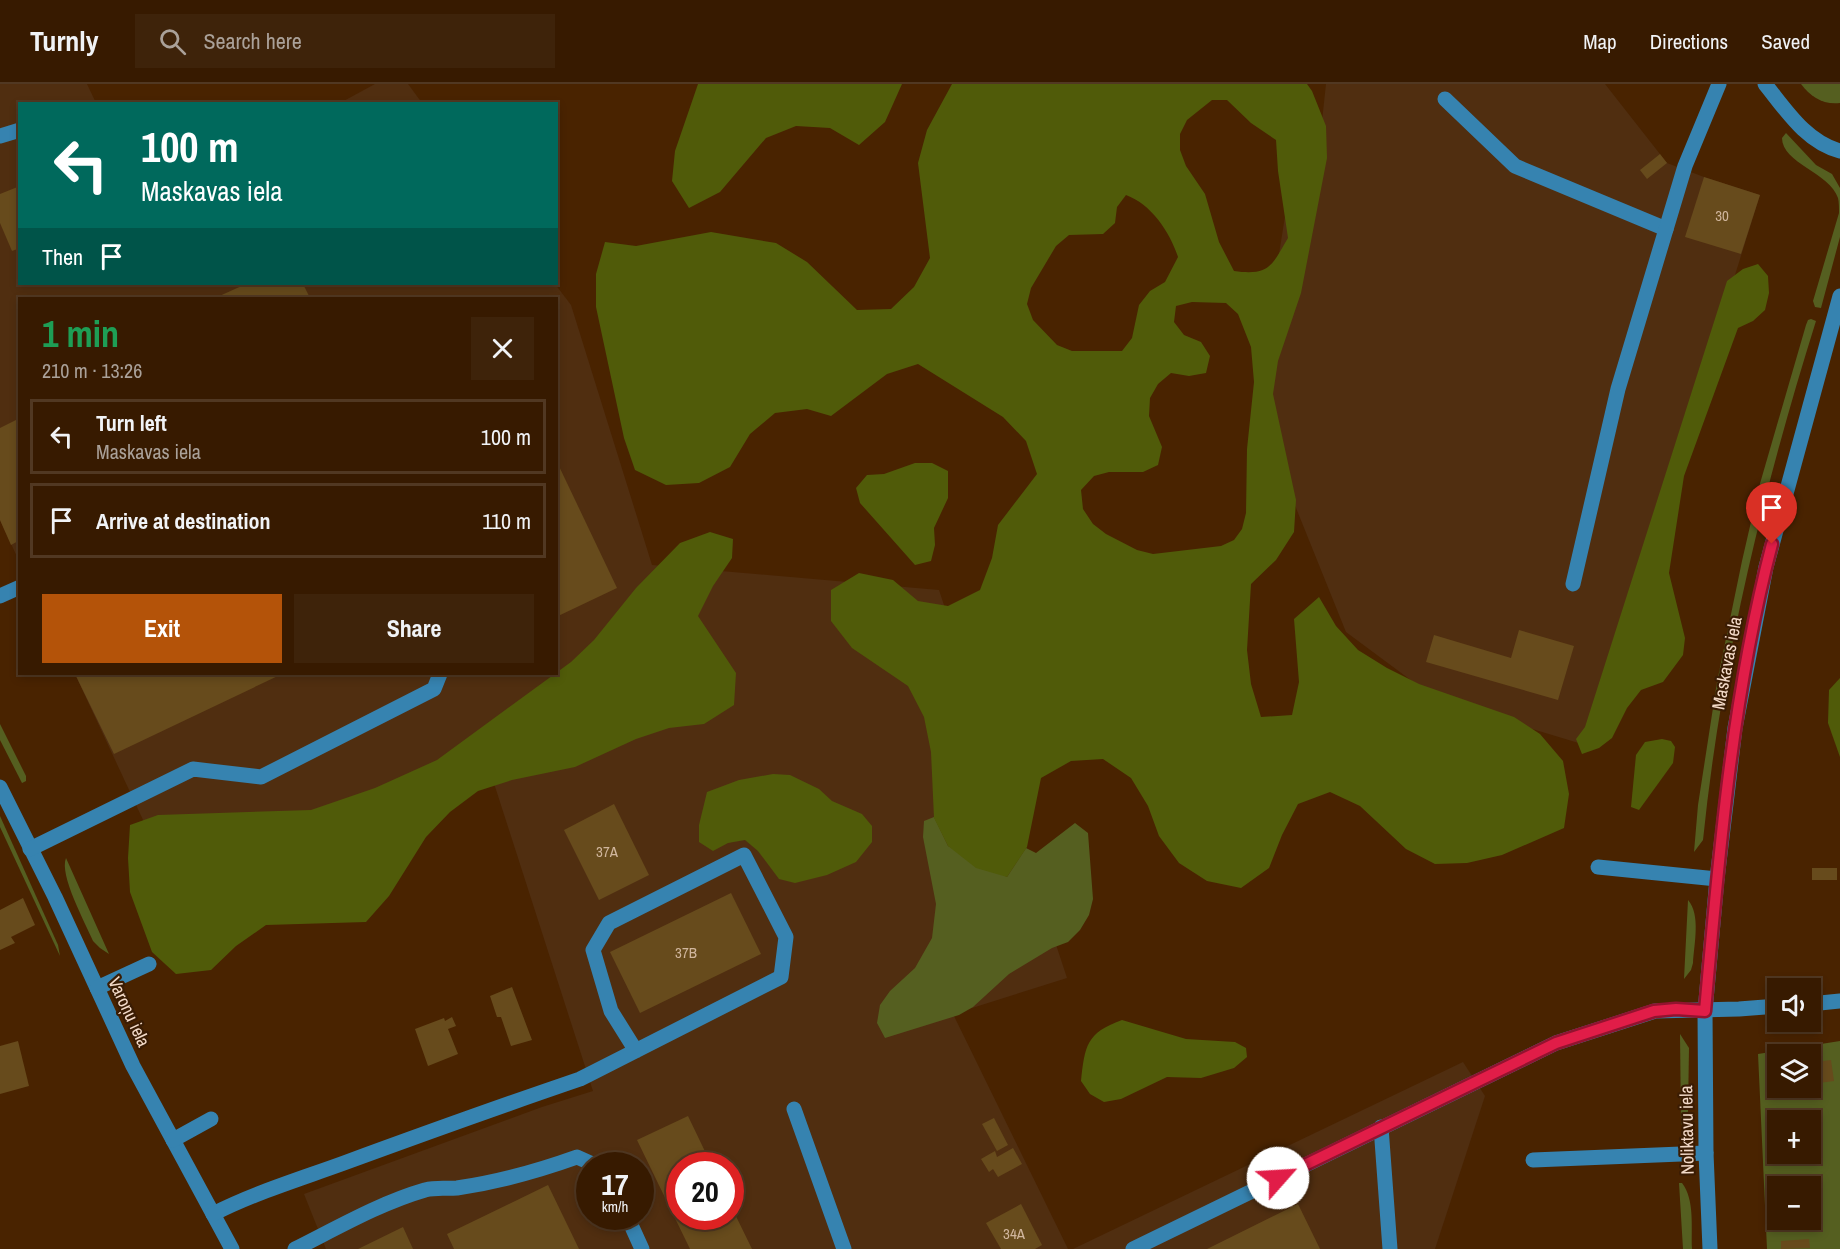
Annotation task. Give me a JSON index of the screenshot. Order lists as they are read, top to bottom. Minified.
{"streets":{"street":["Maskavas iela","Varoņu iela","Noliktavu iela"]},"crossings":[["Maskavas iela","Noliktavu iela"]],"house_numbers":["30","37A","37B","34A"],"page":{"header":"Turnly","search":"Search here","nav":["Map","Directions","Saved"],"turn":["100 m","Maskavas iela"],"then":"Then","heading":["1 min","210 m · 13:26"],"list":[{"name":"Turn left","note":"Maskavas iela","value":"100 m"},{"name":"Arrive at destination","value":"110 m"}],"buttons":["Exit","Share"],"map_buttons":["+","−"],"speed":"17 km/h","limit":"20"}}
